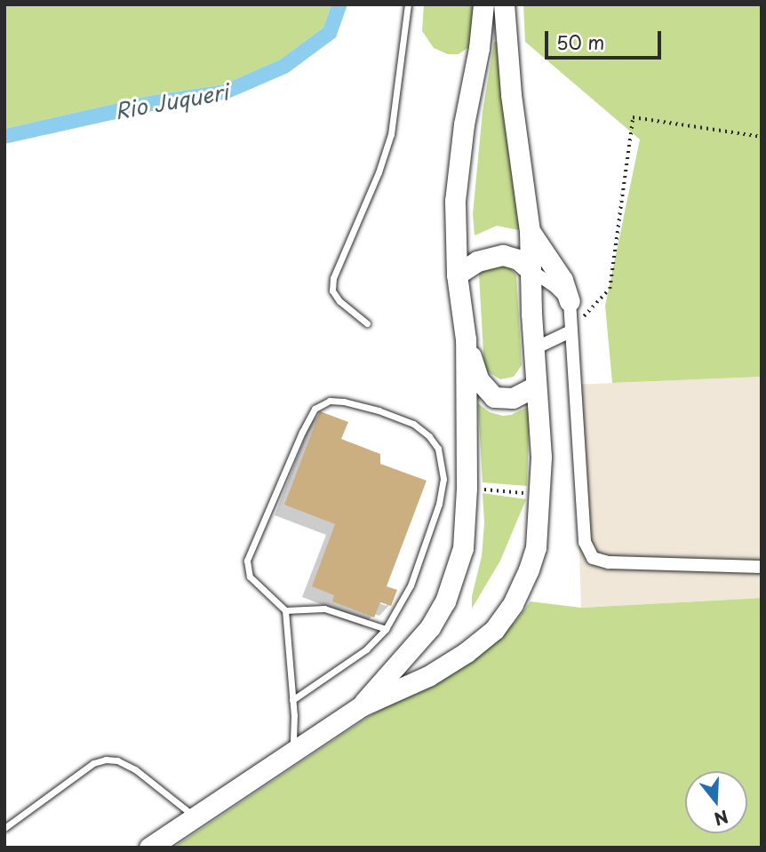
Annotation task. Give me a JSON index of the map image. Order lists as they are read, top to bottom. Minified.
{"water":["Rio Juqueri"],"scale_bar":"50 m","north":"bottom"}
